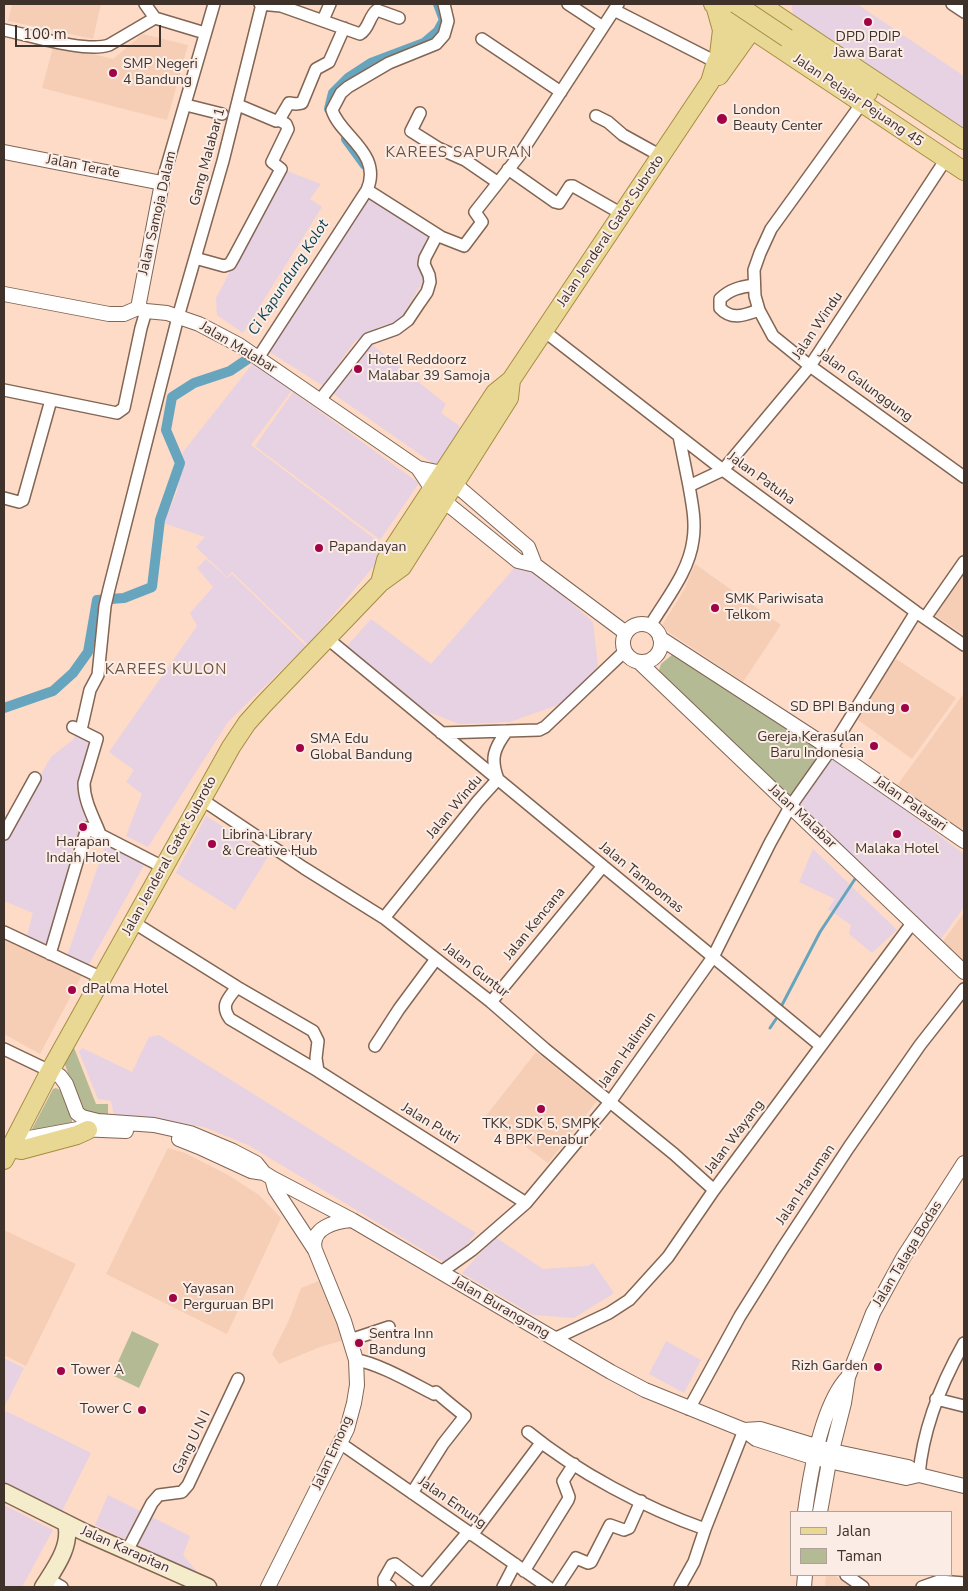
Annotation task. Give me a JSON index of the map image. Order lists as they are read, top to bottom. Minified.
{"streets":{"main road":["Jalan Pelajar Pejuang 45","Jalan Jenderal Gatot Subroto","Jalan Karapitan"],"street":["Gang Malabar 1","Jalan Terate","Jalan Samoja Dalam","Jalan Windu","Jalan Malabar","Jalan Galunggung","Jalan Patuha","Jalan Palasari","Jalan Tampomas","Jalan Kencana","Jalan Guntur","Jalan Halimun","Jalan Putri","Jalan Wayang","Jalan Haruman","Jalan Talaga Bodas","Jalan Burangrang","Gang U N I","Jalan Emong","Jalan Emung"]},"crossings":[["Jalan Pelajar Pejuang 45","Jalan Jenderal Gatot Subroto"],["Jalan Pelajar Pejuang 45","Jalan Windu"],["Jalan Pelajar Pejuang 45","Jalan Galunggung"],["Gang Malabar 1","Jalan Malabar"],["Jalan Terate","Jalan Samoja Dalam"],["Jalan Samoja Dalam","Jalan Malabar"],["Jalan Jenderal Gatot Subroto","Jalan Malabar"],["Jalan Jenderal Gatot Subroto","Jalan Patuha"],["Jalan Jenderal Gatot Subroto","Jalan Tampomas"],["Jalan Jenderal Gatot Subroto","Jalan Guntur"],["Jalan Jenderal Gatot Subroto","Jalan Burangrang"],["Jalan Windu","Jalan Galunggung"],["Jalan Windu","Jalan Patuha"],["Jalan Windu","Jalan Tampomas"],["Jalan Windu","Jalan Guntur"],["Jalan Malabar","Jalan Halimun"],["Jalan Malabar","Jalan Wayang"],["Jalan Patuha","Jalan Halimun"],["Jalan Palasari","Jalan Halimun"],["Jalan Tampomas","Jalan Kencana"],["Jalan Tampomas","Jalan Halimun"],["Jalan Tampomas","Jalan Wayang"],["Jalan Kencana","Jalan Guntur"],["Jalan Guntur","Jalan Halimun"],["Jalan Guntur","Jalan Wayang"],["Jalan Halimun","Jalan Putri"],["Jalan Halimun","Jalan Burangrang"],["Jalan Wayang","Jalan Burangrang"],["Jalan Haruman","Jalan Burangrang"],["Jalan Talaga Bodas","Jalan Burangrang"],["Jalan Burangrang","Jalan Emong"],["Gang U N I","Jalan Karapitan"],["Jalan Emong","Jalan Emung"]],"districts":["KAREES SAPURAN","KAREES KULON"],"water":["Ci Kapundung Kolot"],"places":["DPD PDIP Jawa Barat","SMP Negeri 4 Bandung","London Beauty Center","Hotel Reddoorz Malabar 39 Samoja","Papandayan","SMK Pariwisata Telkom","SD BPI Bandung","Gereja Kerasulan Baru Indonesia","SMA Edu Global Bandung","Harapan Indah Hotel","Malaka Hotel","Librina Library & Creative Hub","dPalma Hotel","TKK, SDK 5, SMPK 4 BPK Penabur","Yayasan Perguruan BPI","Sentra Inn Bandung","Rizh Garden","Tower A","Tower C"],"legend":["Jalan","Taman"],"scale_bar":"100 m"}
